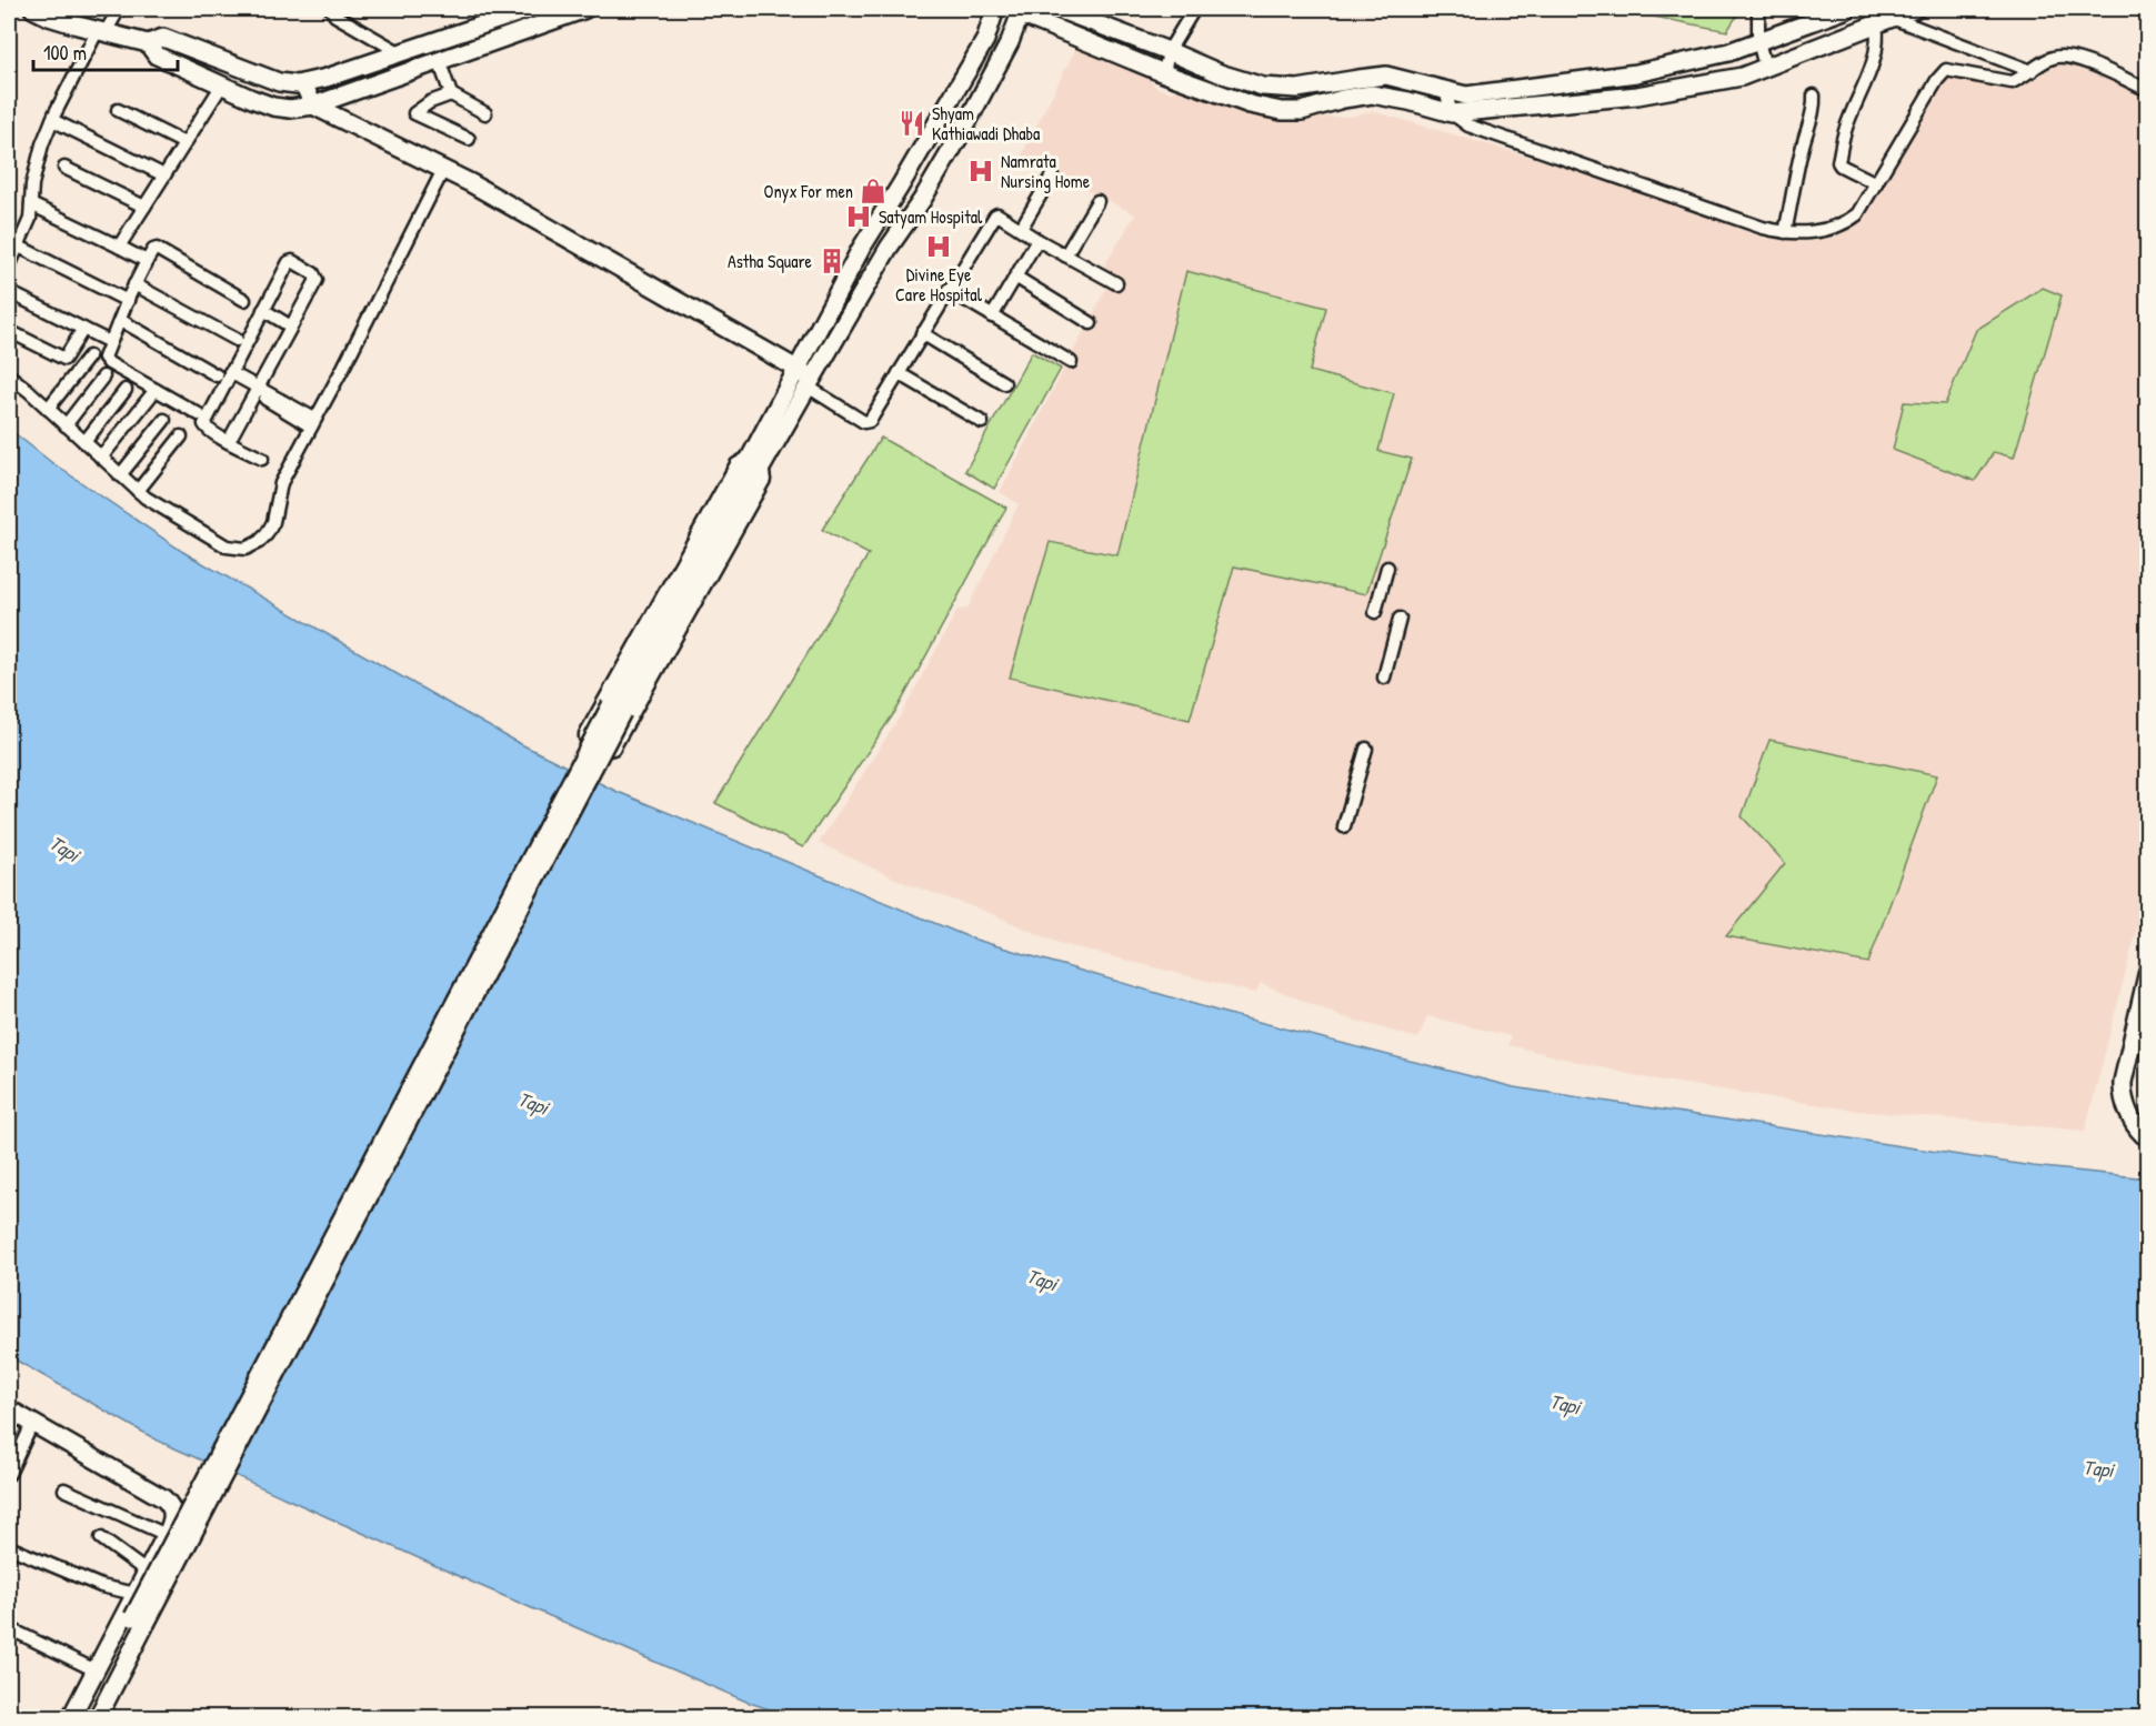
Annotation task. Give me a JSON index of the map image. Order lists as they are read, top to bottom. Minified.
{"water":["Tapi"],"places":{"restaurant":["Shyam Kathiawadi Dhaba"],"hospital":["Namrata Nursing Home","Satyam Hospital","Divine Eye Care Hospital"],"shop":["Onyx For men"],"building":["Astha Square"]},"scale_bar":"100 m"}
